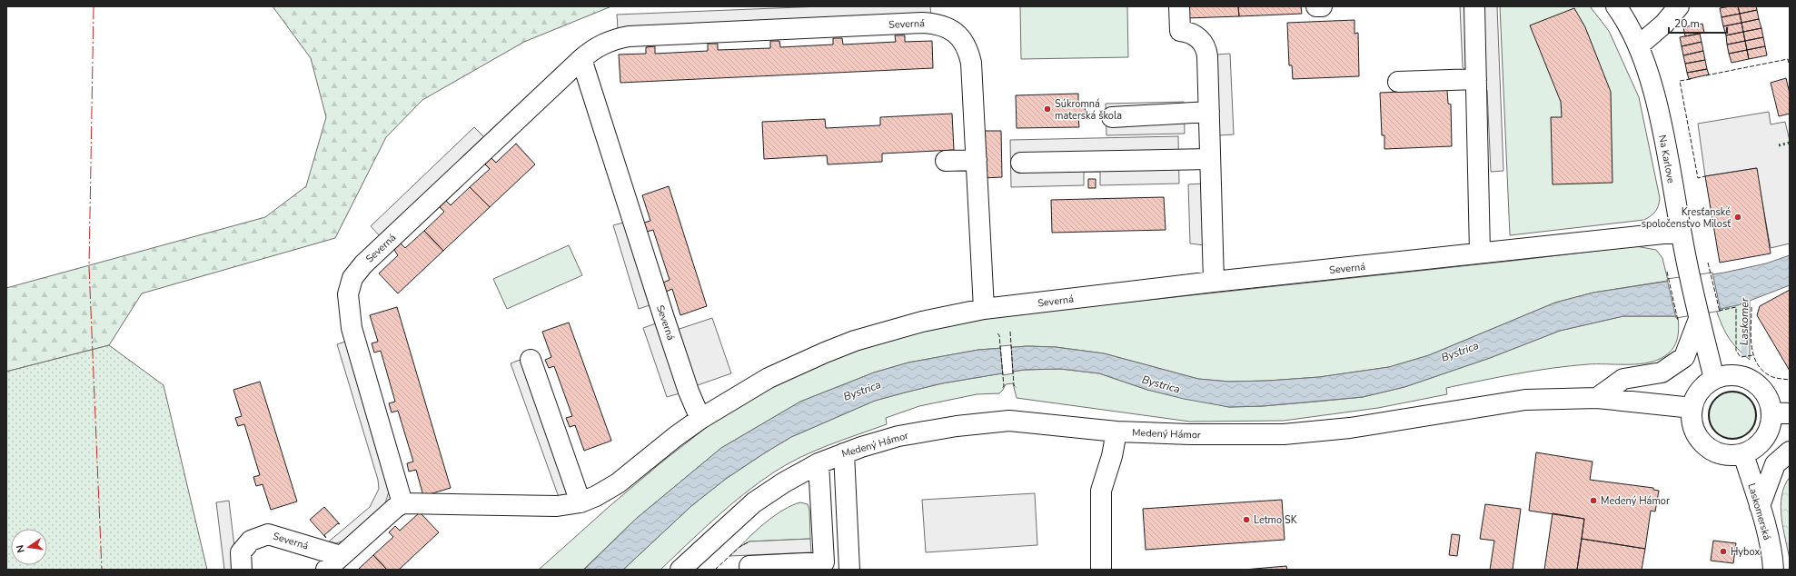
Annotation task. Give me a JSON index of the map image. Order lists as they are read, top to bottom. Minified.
{"streets":{"street":["Severná","Na Karlove","Medený Hámor","Laskomerská"]},"crossings":[["Severná","Na Karlove"],["Na Karlove","Medený Hámor"],["Na Karlove","Laskomerská"],["Medený Hámor","Laskomerská"]],"water":["Laskomer","Bystrica"],"places":["Súkromná materská škola","Kresťanské spoločenstvo Milosť","Medený Hámor","Letmo SK","Hybox"],"scale_bar":"20 m","north":"left"}
